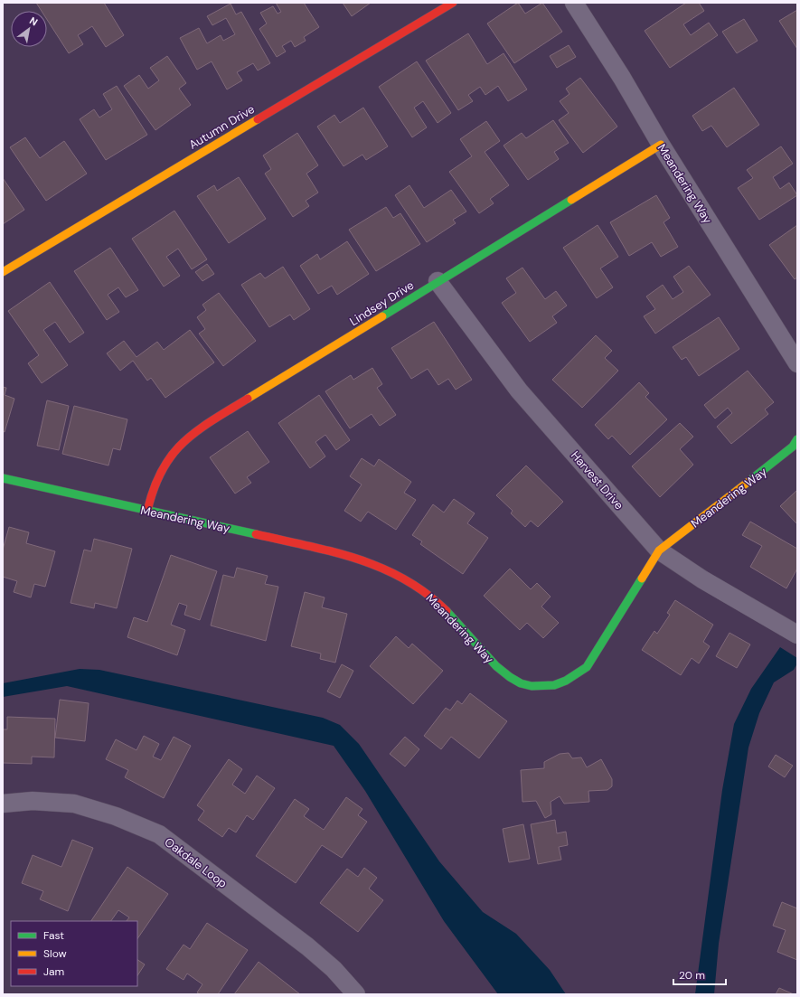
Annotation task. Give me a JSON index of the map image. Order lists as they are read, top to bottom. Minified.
{"streets":{"street":["Autumn Drive","Meandering Way","Lindsey Drive","Harvest Drive","Oakdale Loop"]},"crossings":[["Meandering Way","Lindsey Drive"],["Meandering Way","Harvest Drive"],["Lindsey Drive","Harvest Drive"]],"legend":["Fast","Slow","Jam"],"scale_bar":"20 m","north":"top right"}
